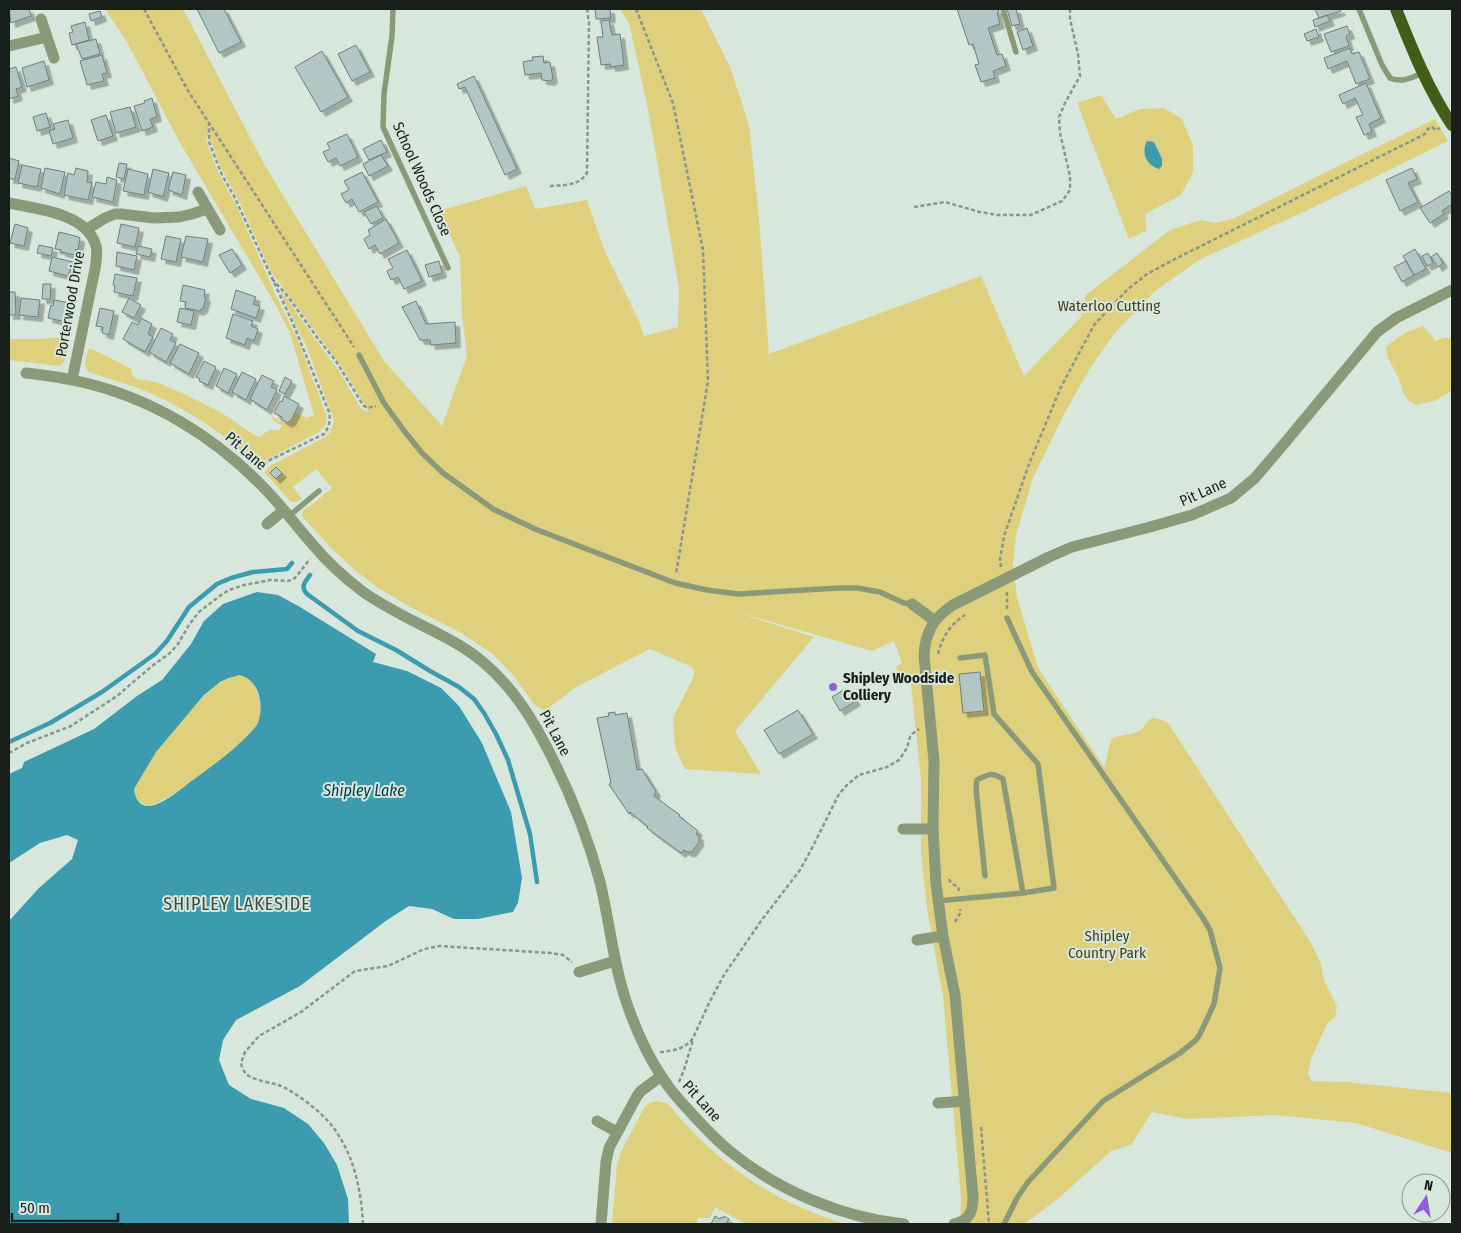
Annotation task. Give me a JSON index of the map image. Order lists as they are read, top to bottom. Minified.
{"streets":{"street":["Porterwood Drive","Pit Lane"],"lane":["School Woods Close"]},"crossings":[["Porterwood Drive","Pit Lane"]],"districts":["SHIPLEY LAKESIDE"],"water":["Shipley Lake"],"parks":["Waterloo Cutting","Shipley Country Park"],"places":["Shipley Woodside Colliery"],"scale_bar":"50 m","north":"top"}
